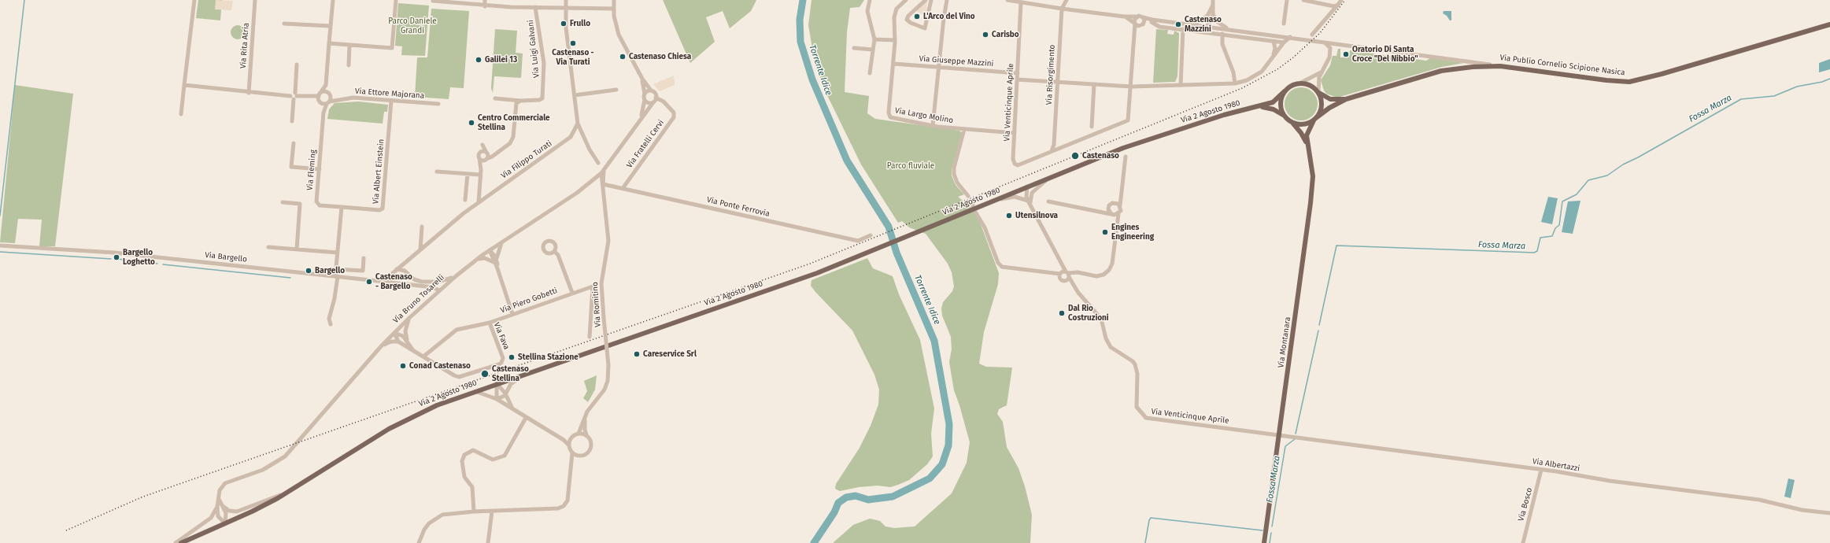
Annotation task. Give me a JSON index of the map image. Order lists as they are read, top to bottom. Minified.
{"streets":{"main road":["Via Publio Cornelio Scipione Nasica","Via 2 Agosto 1980","Via Montanara"],"street":["Via Rita Atria","Via Luigi Galvani","Via Giuseppe Mazzini","Via Risorgimento","Via Ettore Majorana","Via Venticinque Aprile","Via Largo Molino","Via Fratelli Cervi","Via Filippo Turati","Via Fleming","Via Albert Einstein","Via Ponte Ferrovia","Via Bargello","Via Bruno Tosarelli","Via Piero Gobetti","Via Romitino","Via Fava","Via Albertazzi","Via Bosco"]},"crossings":[["Via Giuseppe Mazzini","Via Venticinque Aprile"],["Via Giuseppe Mazzini","Via Largo Molino"],["Via Risorgimento","Via Venticinque Aprile"],["Via Ettore Majorana","Via Fleming"],["Via Ettore Majorana","Via Albert Einstein"],["Via Venticinque Aprile","Via 2 Agosto 1980"],["Via Venticinque Aprile","Via Largo Molino"],["Via Venticinque Aprile","Via Montanara"],["Via Venticinque Aprile","Via Albertazzi"],["Via 2 Agosto 1980","Via Montanara"],["Via Fratelli Cervi","Via Ponte Ferrovia"],["Via Fratelli Cervi","Via Bruno Tosarelli"],["Via Filippo Turati","Via Bargello"],["Via Fleming","Via Albert Einstein"],["Via Ponte Ferrovia","Via Romitino"],["Via Bargello","Via Bruno Tosarelli"],["Via Bruno Tosarelli","Via Romitino"],["Via Bruno Tosarelli","Via Fava"],["Via Piero Gobetti","Via Romitino"],["Via Piero Gobetti","Via Fava"],["Via Montanara","Via Albertazzi"],["Via Albertazzi","Via Bosco"]],"water":["Torrente Idice","Fossa Marza"],"parks":["Parco Daniele Grandi","Parco fluviale"],"places":["L'Arco del Vino","Frullo","Castenaso Mazzini","Carisbo","Castenaso - Via Turati","Oratorio Di Santa Croce \"Del Nibbio\"","Castenaso Chiesa","Galilei 13","Centro Commerciale Stellina","Castenaso","Utensilnova","Engines Engineering","Bargello Loghetto","Bargello","Castenaso - Bargello","Dal Rio Costruzioni","Careservice Srl","Stellina Stazione","Conad Castenaso","Castenaso Stellina"]}
